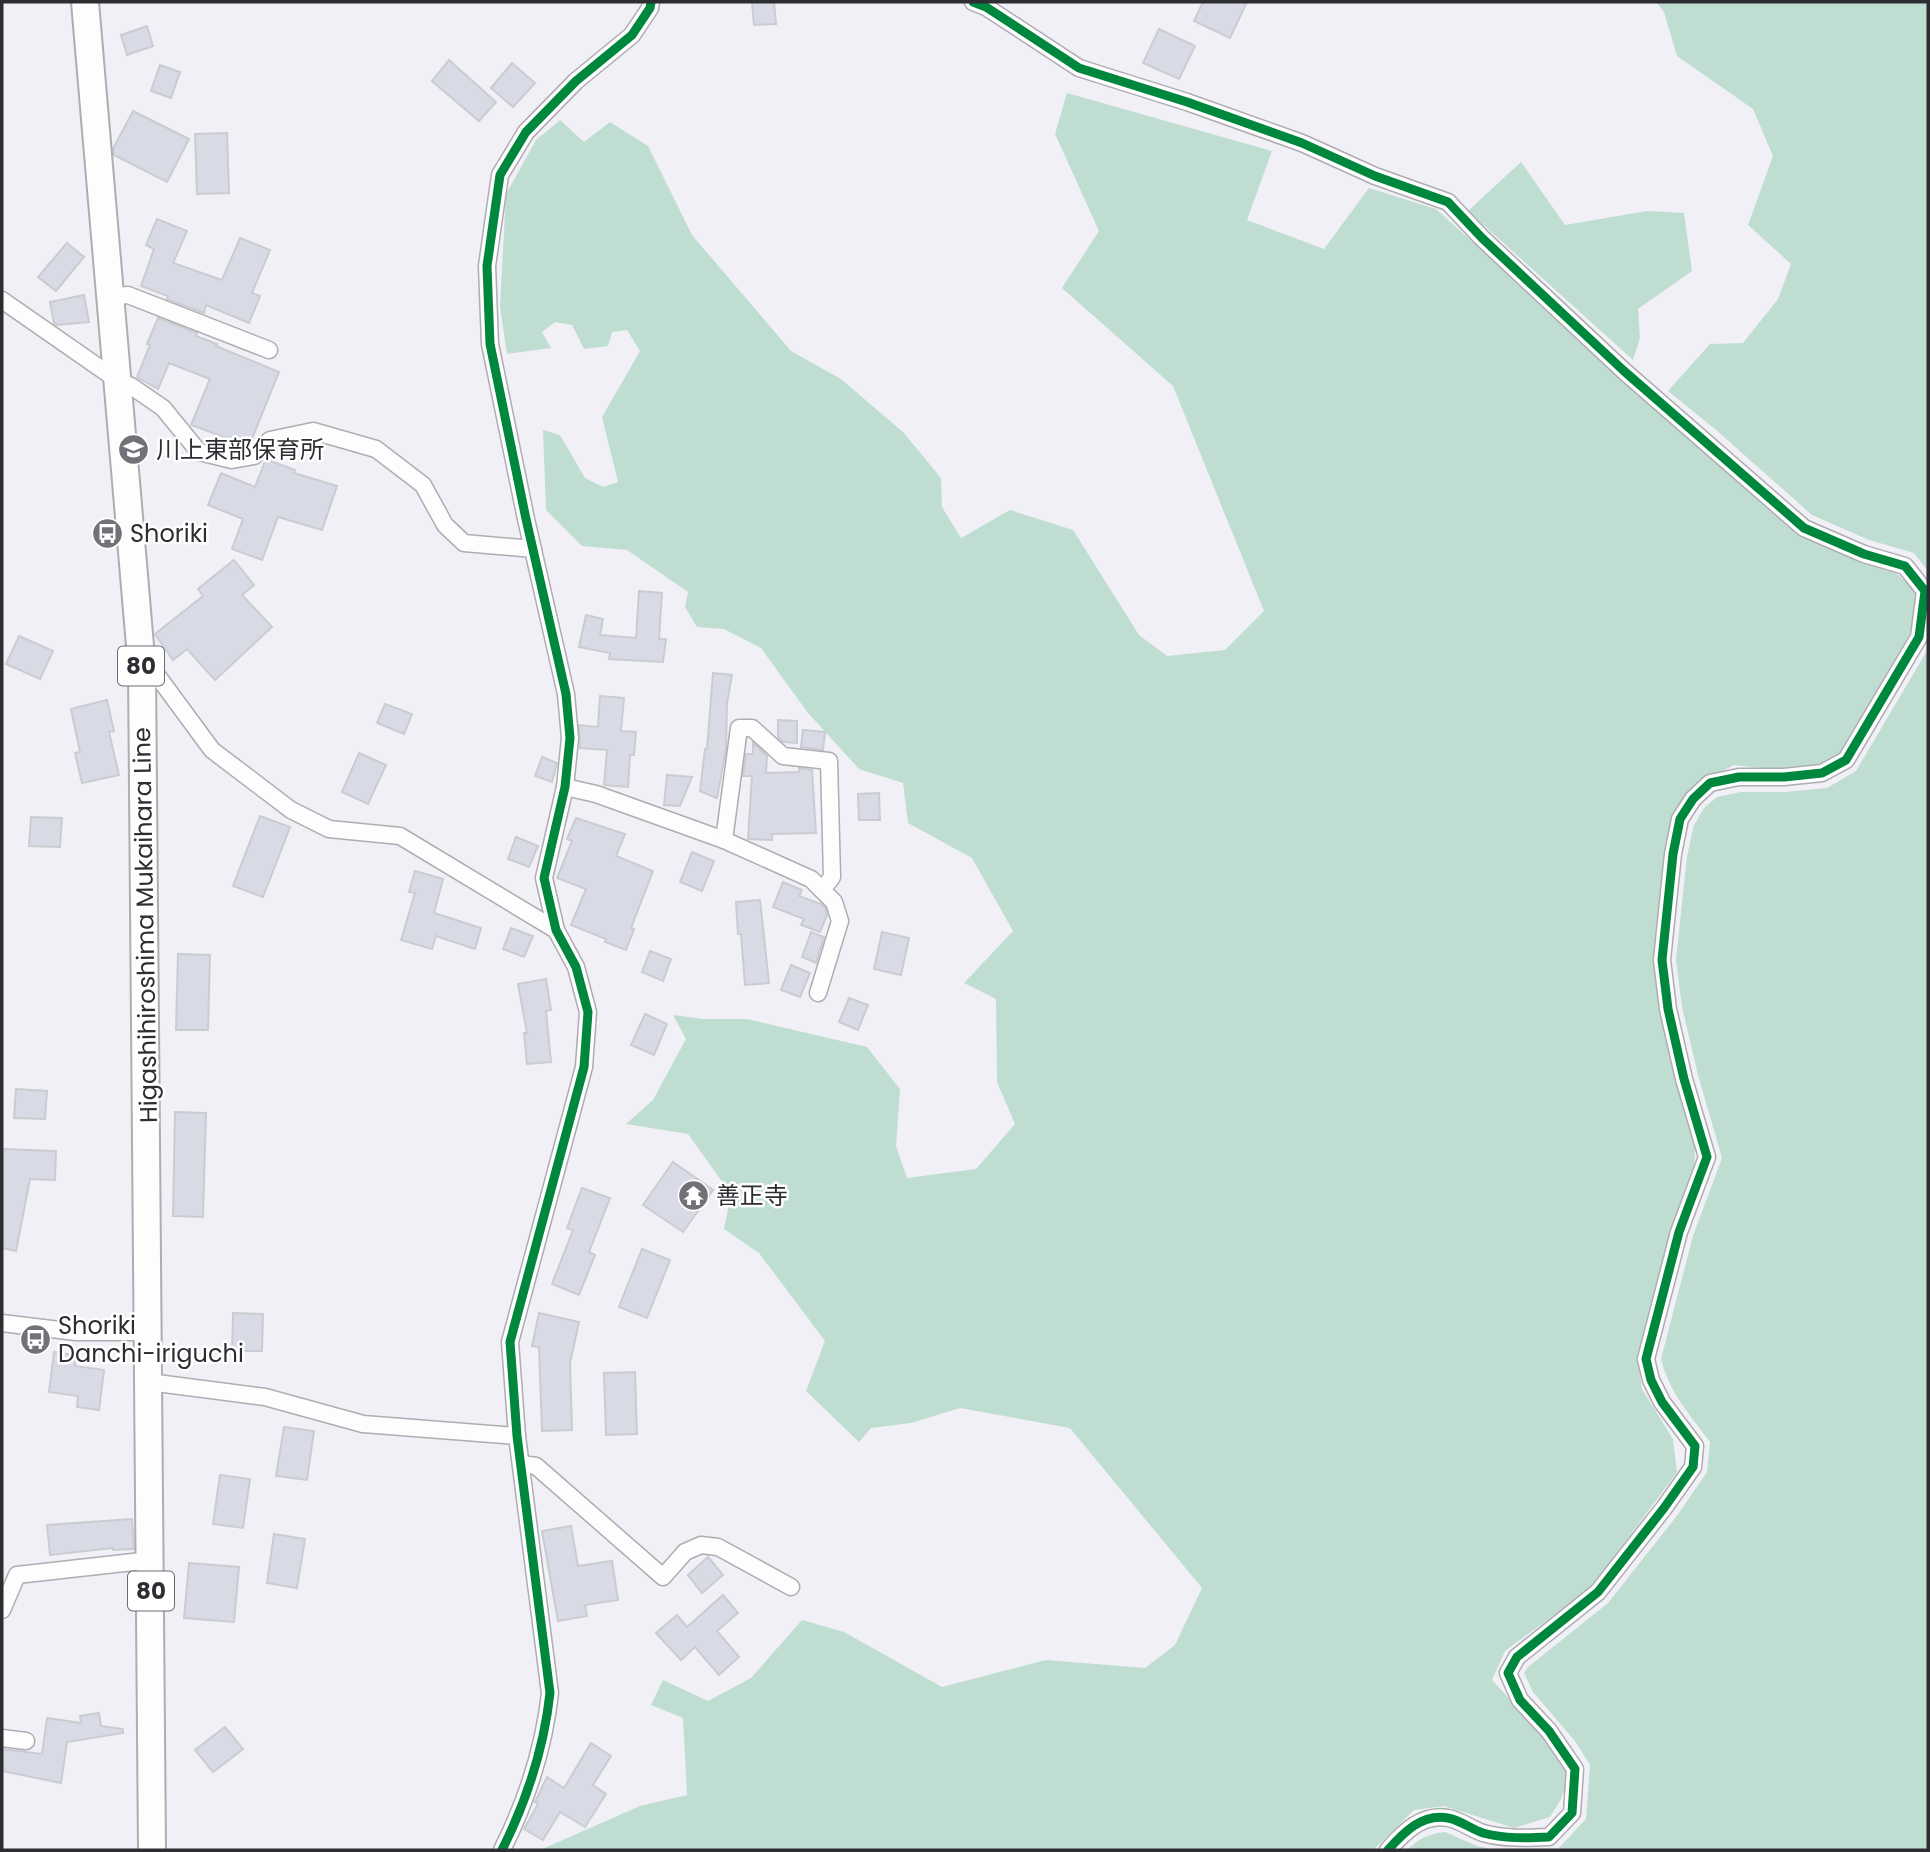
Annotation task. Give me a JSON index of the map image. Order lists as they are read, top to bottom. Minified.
{"streets":{"main road":["80","Higashihiroshima Mukaihara Line"]},"places":{"school or university":["川上東部保育所"],"bus stop":["Shoriki","Shoriki Danchi-iriguchi"],"temple":["善正寺"]}}
